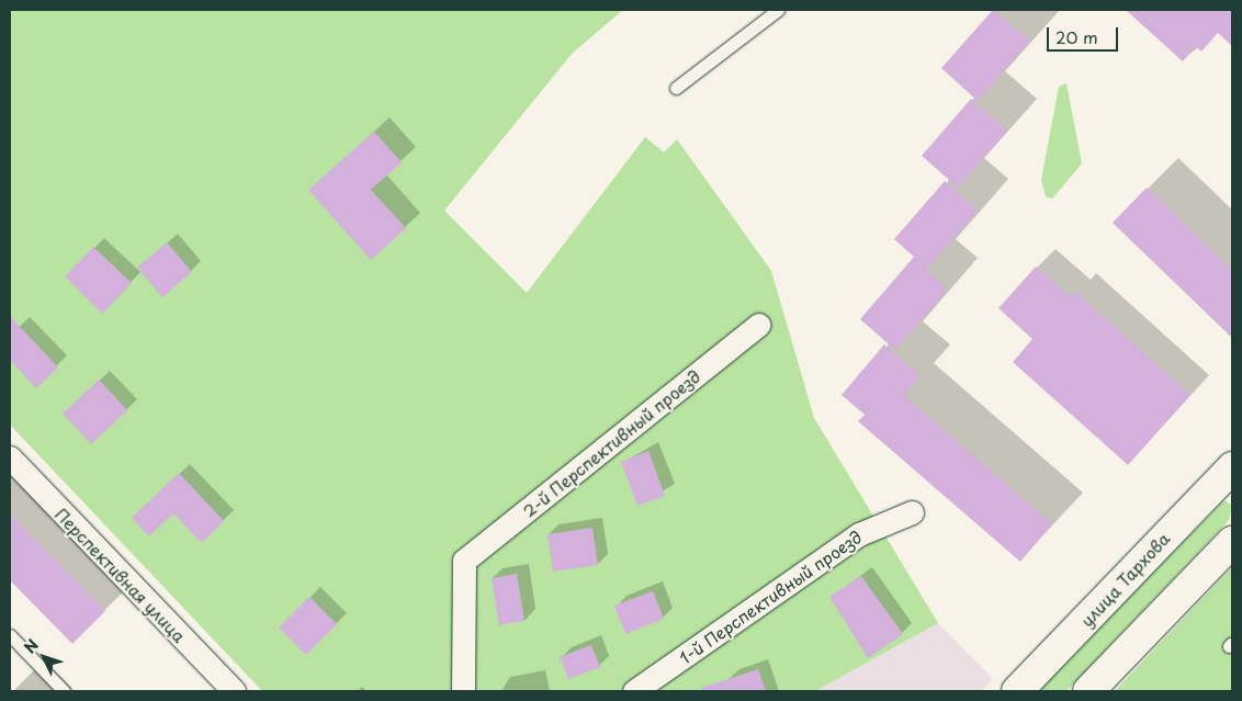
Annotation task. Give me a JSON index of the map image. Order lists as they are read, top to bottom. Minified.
{"streets":{"main road":["улица Тархова"],"street":["2-й Перспективный проезд","Перспективная улица","1-й Перспективный проезд"]},"scale_bar":"20 m","north":"top left"}
